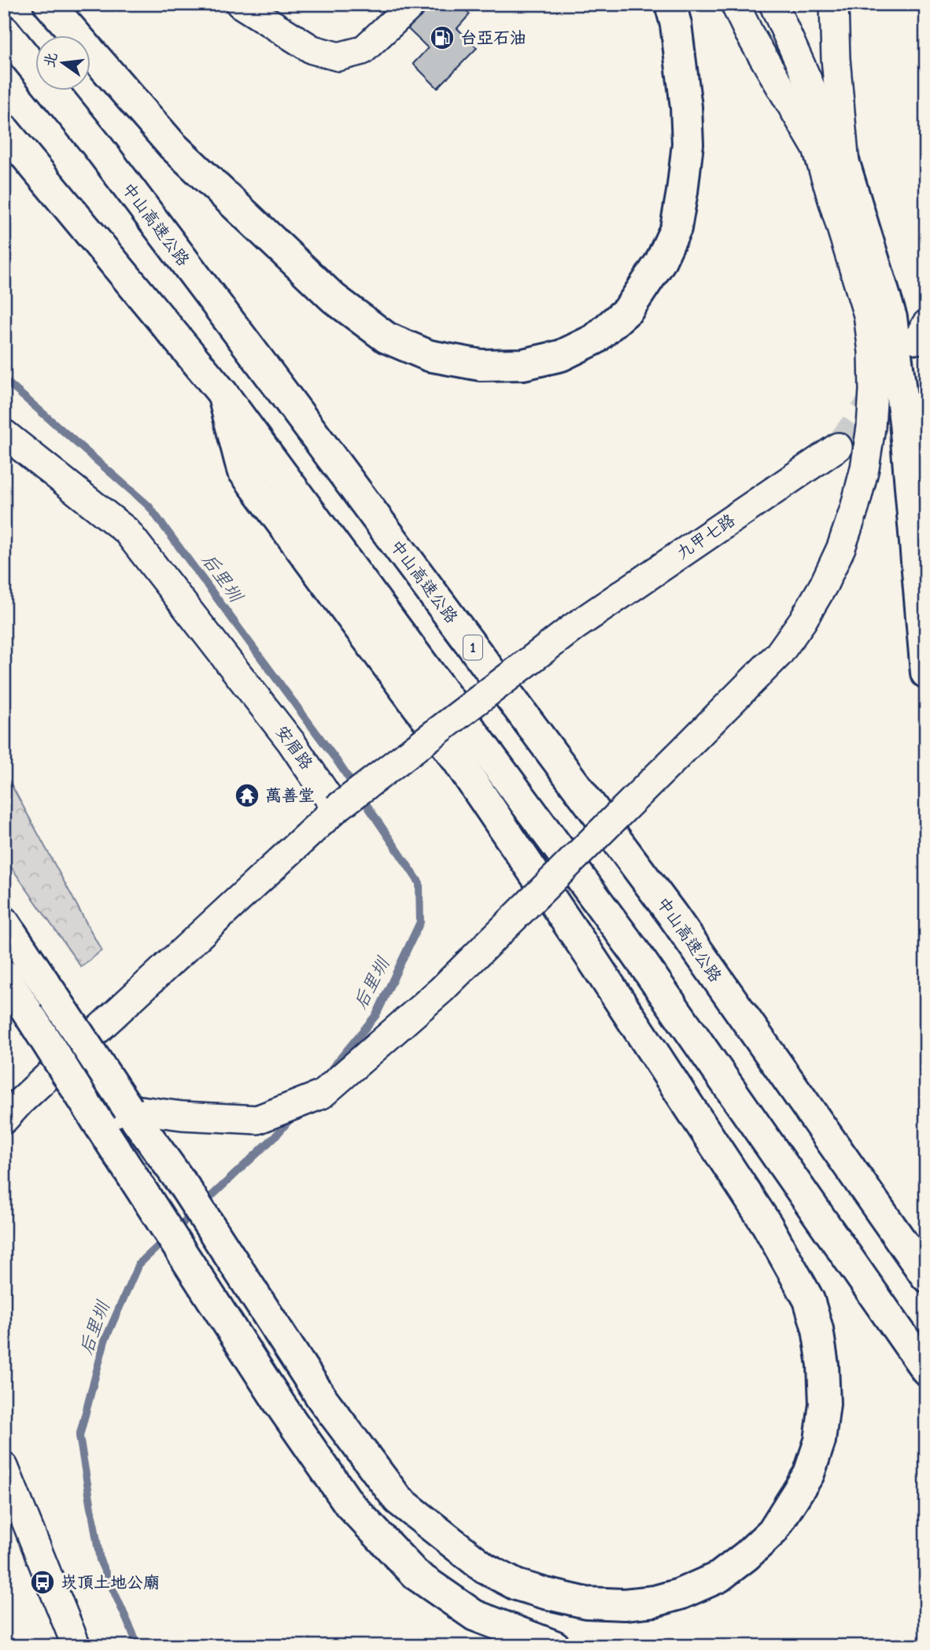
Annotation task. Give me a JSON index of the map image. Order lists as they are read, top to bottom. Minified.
{"streets":{"highway":["中山高速公路","1"],"street":["九甲七路","安眉路"]},"crossings":[["九甲七路","安眉路"]],"water":["后里圳"],"places":{"fuel station":["台亞石油"],"temple":["萬善堂"],"bus stop":["崁頂土地公廟"]},"north":"left"}
